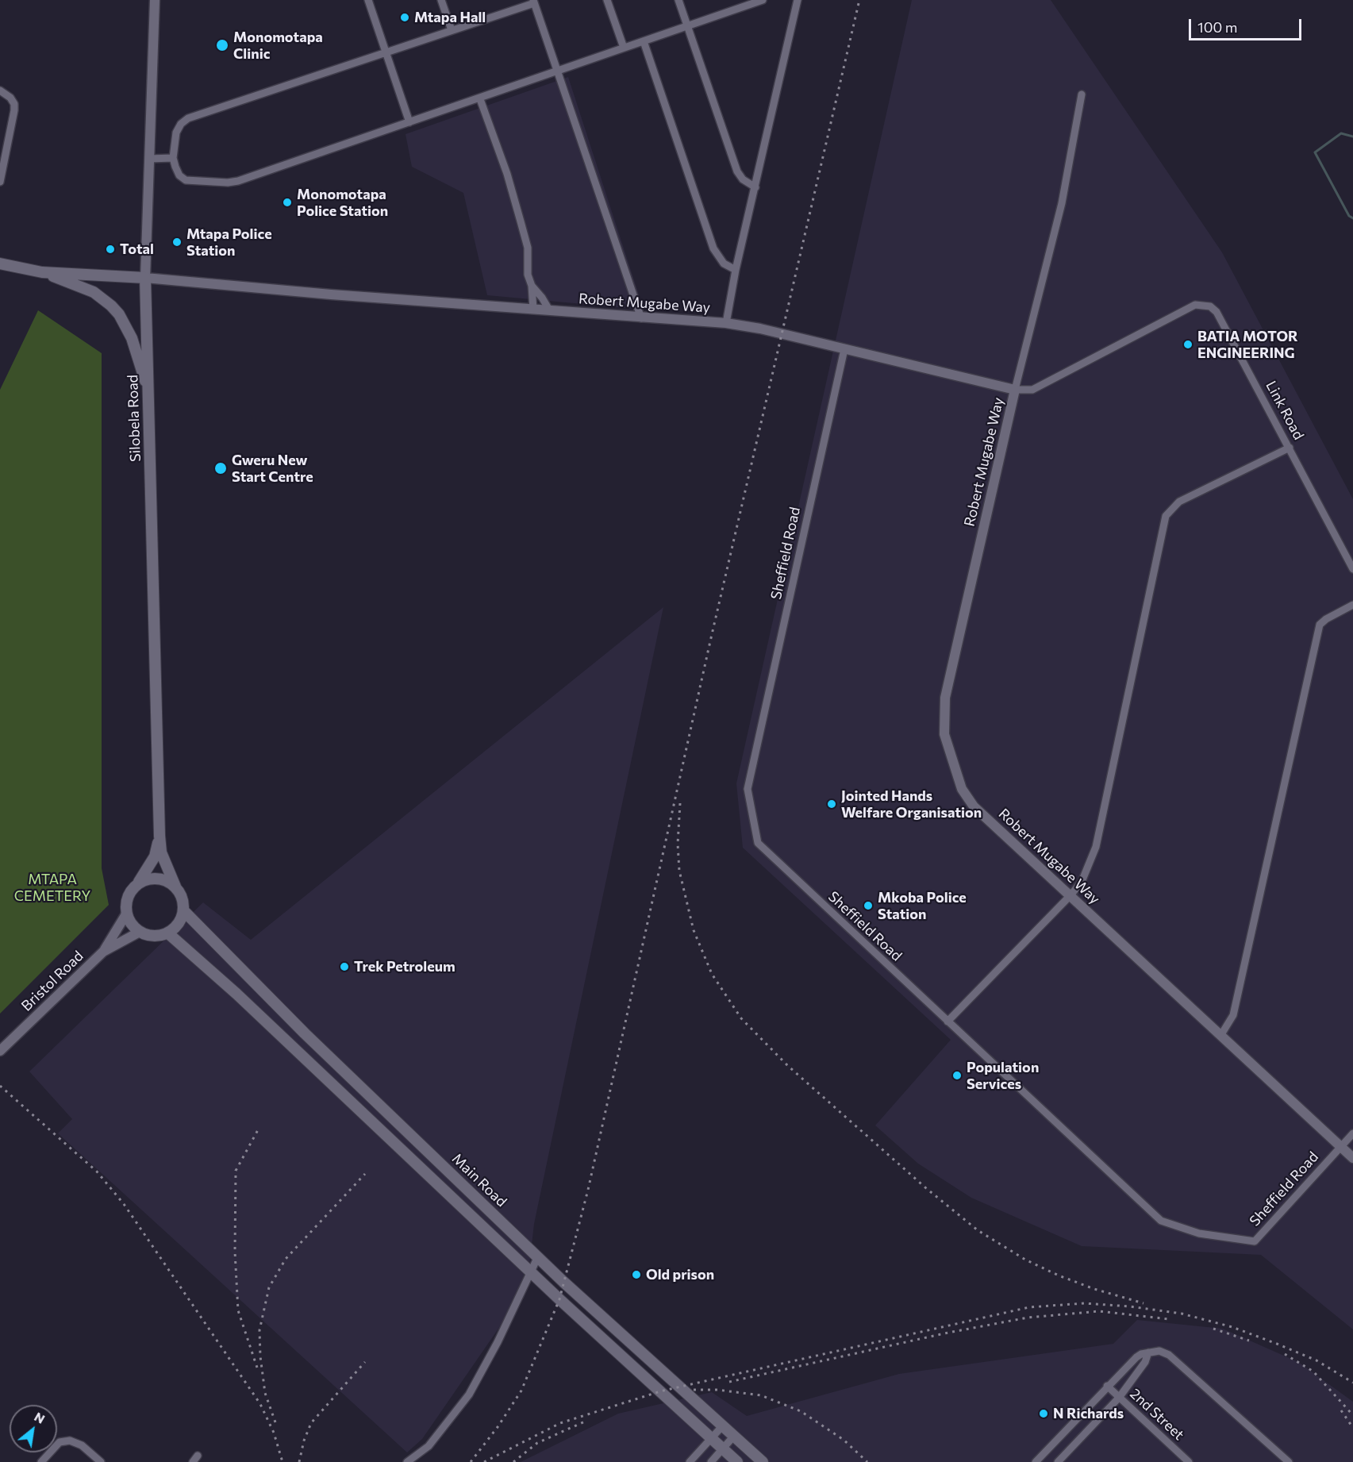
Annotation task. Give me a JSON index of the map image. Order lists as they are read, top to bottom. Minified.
{"streets":{"main road":["Silobela Road","Main Road"],"street":["Robert Mugabe Way","Link Road","Sheffield Road","Bristol Road","2nd Street"]},"crossings":[["Robert Mugabe Way","Link Road"],["Robert Mugabe Way","Silobela Road"],["Robert Mugabe Way","Sheffield Road"],["Silobela Road","Bristol Road"],["Silobela Road","Main Road"],["Bristol Road","Main Road"]],"parks":["MTAPA CEMETERY"],"places":["Mtapa Hall","Monomotapa Clinic","Monomotapa Police Station","Mtapa Police Station","Total","BATIA MOTOR ENGINEERING","Gweru New Start Centre","Jointed Hands Welfare Organisation","Mkoba Police Station","Trek Petroleum","Population Services","Old prison","N Richards"],"scale_bar":"100 m","north":"top right"}
